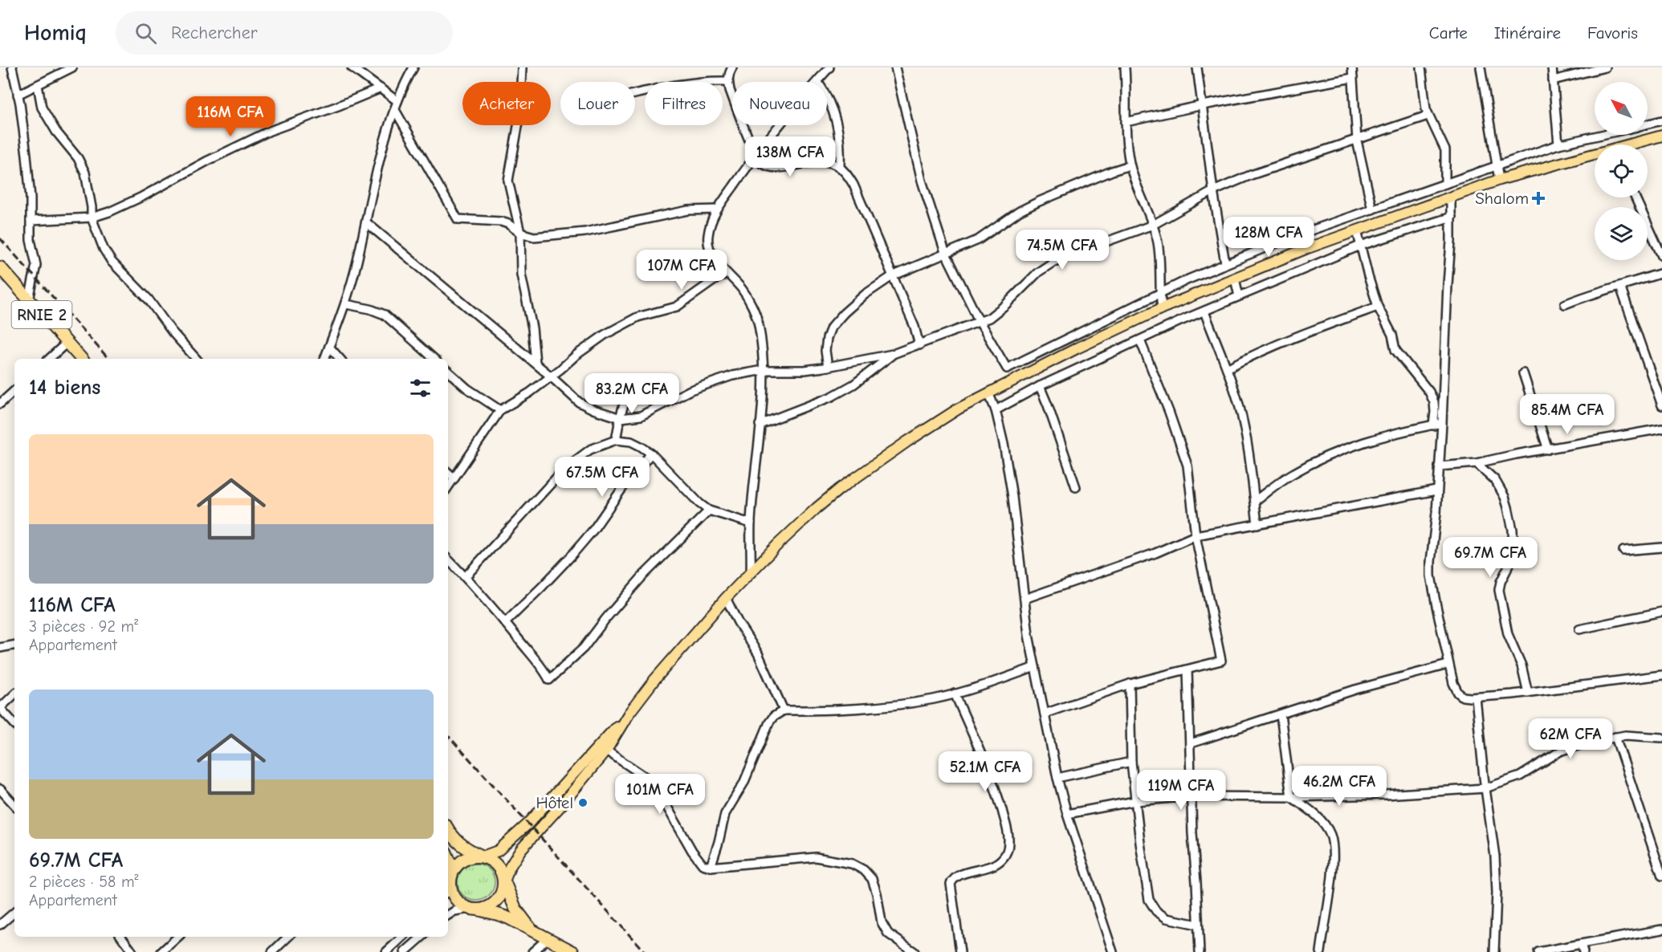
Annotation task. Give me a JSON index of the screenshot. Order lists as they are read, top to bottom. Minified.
{"streets":{"highway":["RNIE 2"]},"places":{"health":["Shalom"],"other":["Hôtel"]},"north":"top left","page":{"header":"Homiq","search":"Rechercher","nav":["Carte","Itinéraire","Favoris"],"chip":["Acheter","Louer","Filtres","Nouveau"],"price":["116M CFA","138M CFA","128M CFA","74.5M CFA","107M CFA","83.2M CFA","85.4M CFA","67.5M CFA","69.7M CFA","62M CFA","52.1M CFA","46.2M CFA","119M CFA","101M CFA"],"heading":"14 biens","list":[{"name":"116M CFA","note":"3 pièces · 92 m² · Appartement"},{"name":"69.7M CFA","note":"2 pièces · 58 m² · Appartement"}]}}
